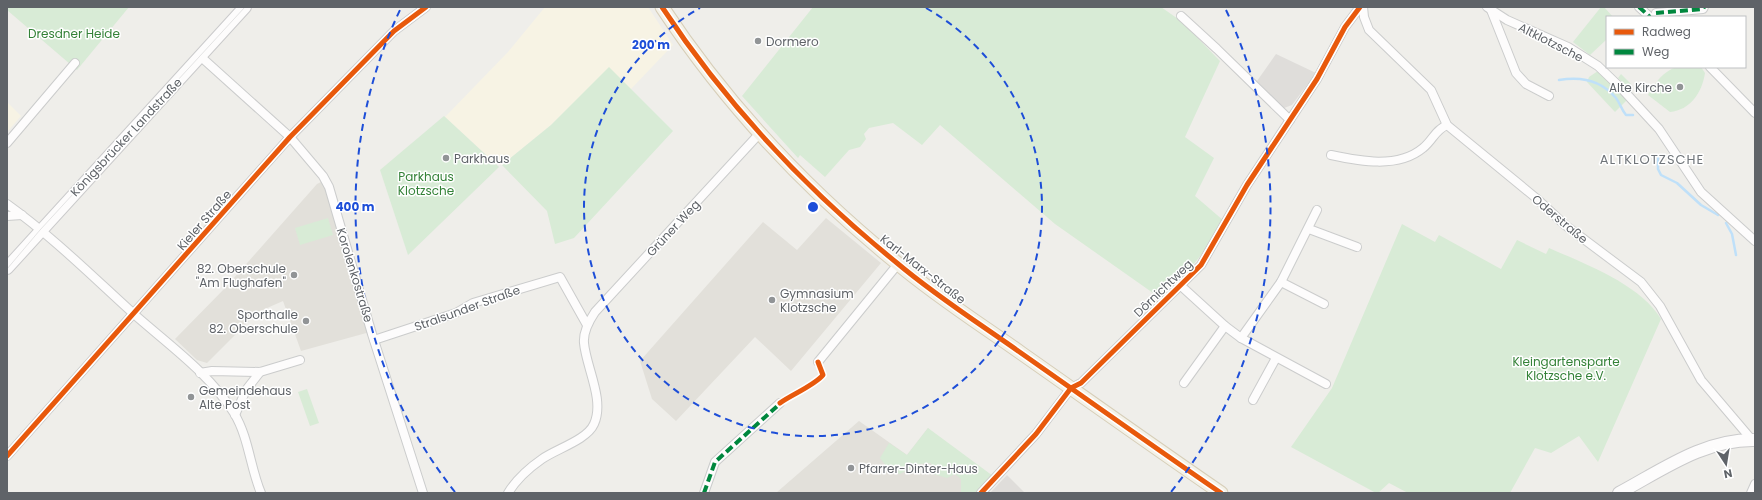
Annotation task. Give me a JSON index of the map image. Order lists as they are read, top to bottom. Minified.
{"streets":{"main road":["Königsbrücker Landstraße","Karl-Marx-Straße"],"street":["Altklotzsche","Oderstraße","Kieler Straße","Grüner Weg","Korolenkostraße","Dörnichtweg","Stralsunder Straße"]},"crossings":[["Königsbrücker Landstraße","Korolenkostraße"],["Oderstraße","Dörnichtweg"],["Kieler Straße","Korolenkostraße"],["Grüner Weg","Karl-Marx-Straße"],["Grüner Weg","Stralsunder Straße"],["Karl-Marx-Straße","Dörnichtweg"],["Korolenkostraße","Stralsunder Straße"]],"districts":["ALTKLOTZSCHE"],"parks":["Dresdner Heide","Parkhaus Klotzsche","Kleingartensparte Klotzsche e.V."],"places":["Dormero","Alte Kirche","Parkhaus","82. Oberschule \"Am Flughafen\"","Gymnasium Klotzsche","Sporthalle 82. Oberschule","Gemeindehaus Alte Post","Pfarrer-Dinter-Haus"],"legend":["Radweg","Weg"],"north":"bottom","rings":["200 m","400 m"]}
